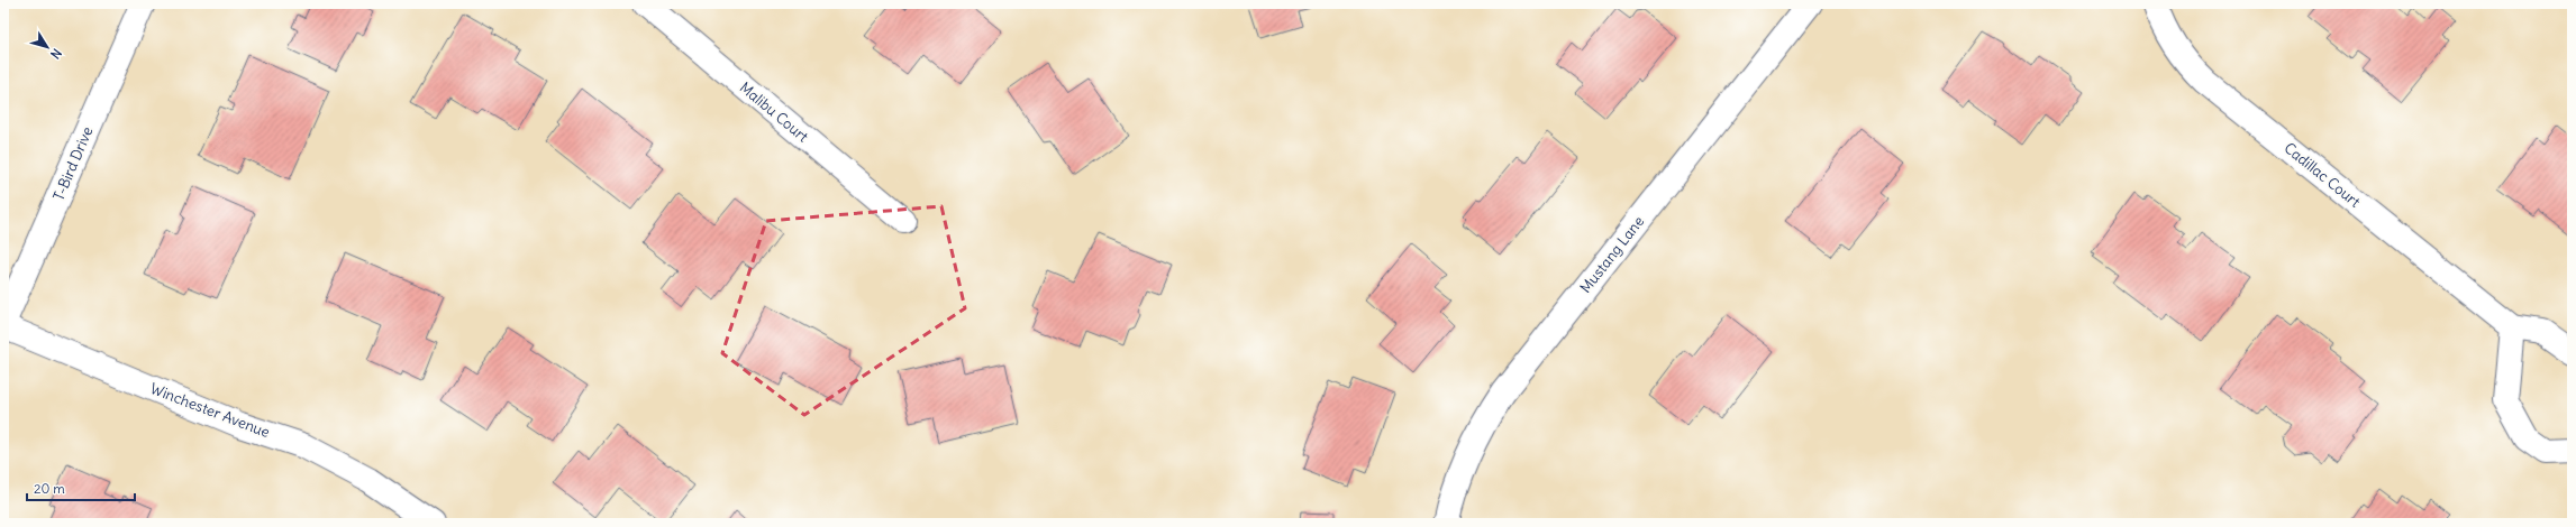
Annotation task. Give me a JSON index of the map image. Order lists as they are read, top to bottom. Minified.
{"streets":{"street":["Malibu Court","T-Bird Drive","Cadillac Court","Mustang Lane","Winchester Avenue"]},"crossings":[["T-Bird Drive","Winchester Avenue"]],"scale_bar":"20 m","north":"bottom right"}
